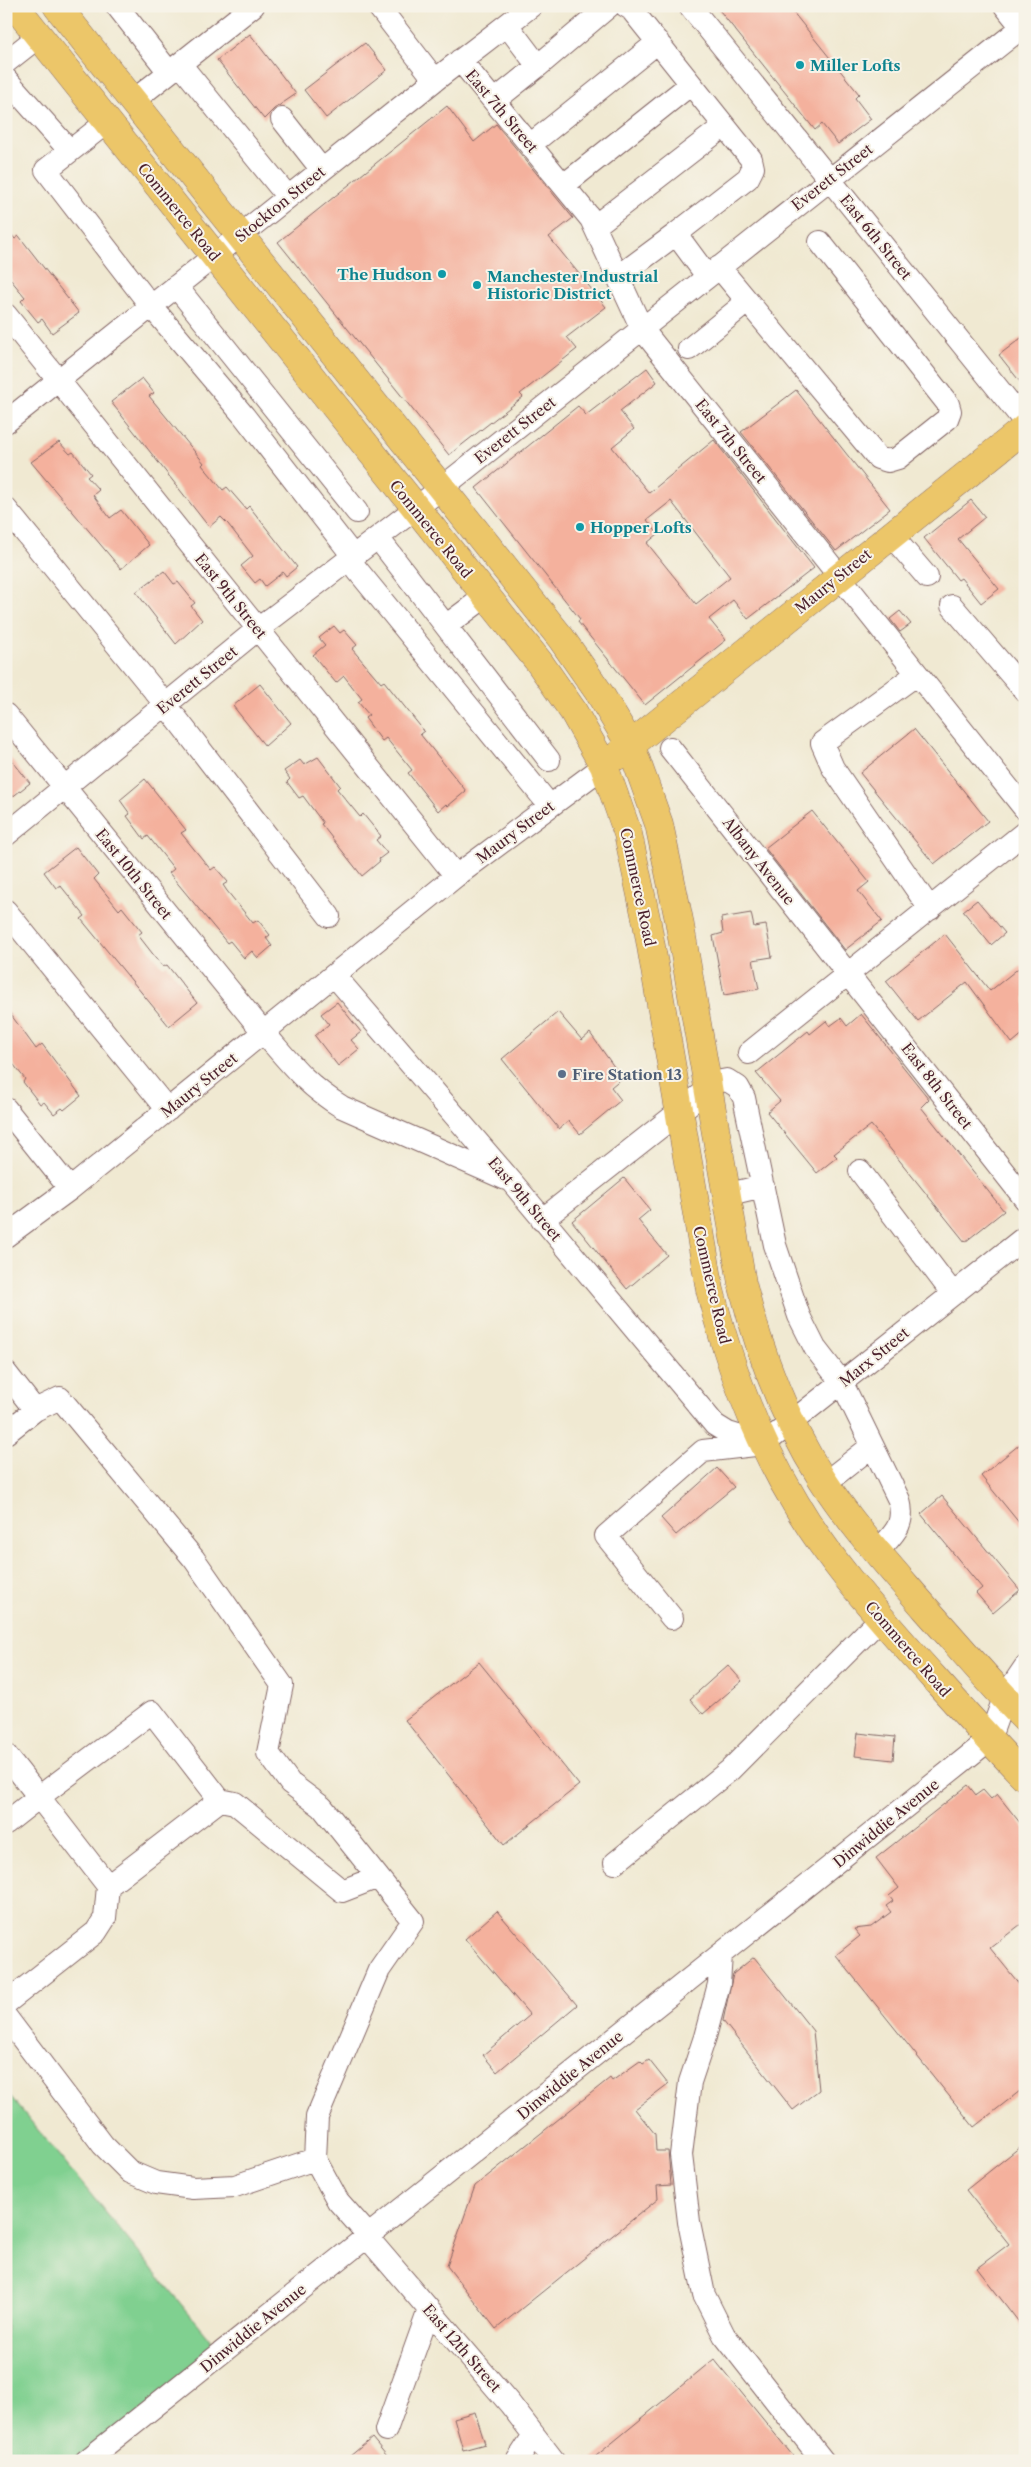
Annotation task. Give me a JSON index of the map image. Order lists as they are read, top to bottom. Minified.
{"streets":{"main road":["Commerce Road","Maury Street"],"street":["East 7th Street","Everett Street","Stockton Street","East 6th Street","East 9th Street","Albany Avenue","East 10th Street","East 8th Street","Marx Street","Dinwiddie Avenue","East 12th Street"]},"crossings":[["East 7th Street","Everett Street"],["East 7th Street","Stockton Street"],["East 7th Street","Maury Street"],["Everett Street","Commerce Road"],["Everett Street","East 6th Street"],["Everett Street","East 9th Street"],["Everett Street","East 10th Street"],["Stockton Street","Commerce Road"],["Stockton Street","East 9th Street"],["Commerce Road","Maury Street"],["Commerce Road","East 9th Street"],["Commerce Road","Marx Street"],["Commerce Road","Dinwiddie Avenue"],["Maury Street","East 9th Street"],["Maury Street","East 10th Street"],["East 9th Street","East 10th Street"],["East 9th Street","Marx Street"],["Albany Avenue","East 8th Street"],["Dinwiddie Avenue","East 12th Street"]],"places":["Miller Lofts","The Hudson","Manchester Industrial Historic District","Hopper Lofts","Fire Station 13"]}
